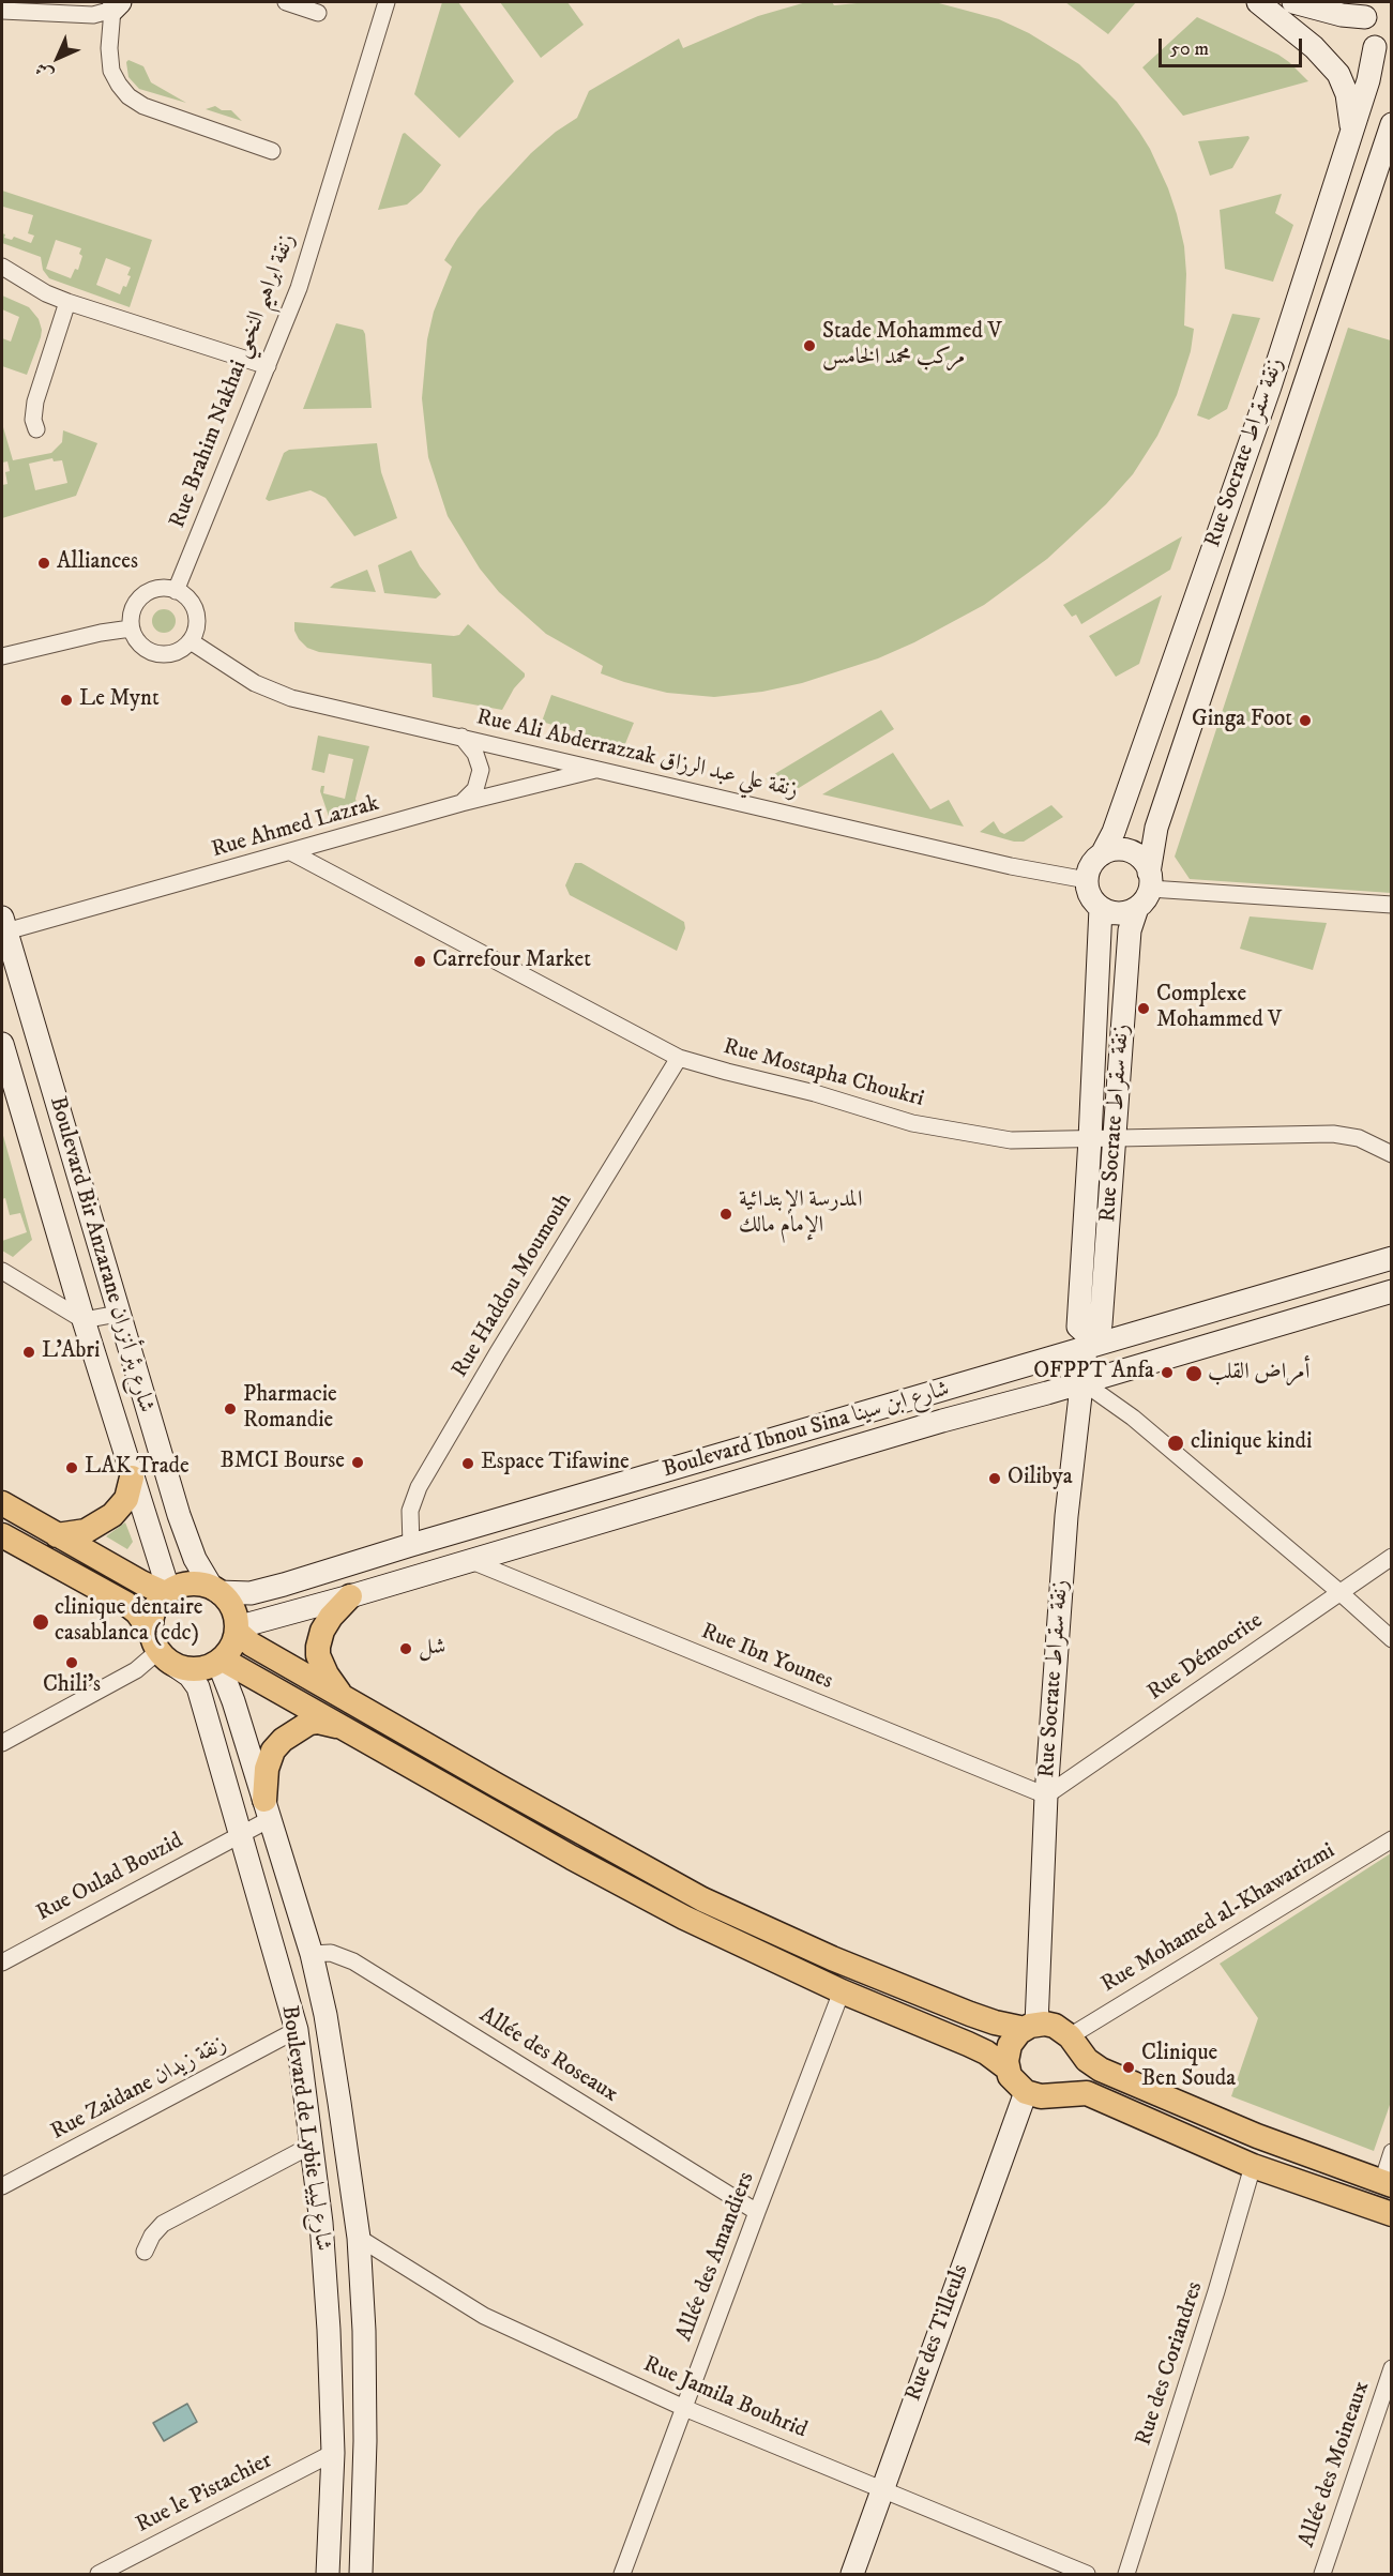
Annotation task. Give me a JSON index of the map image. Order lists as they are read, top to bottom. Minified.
{"streets":{"main road":["Rue Socrate زنقة سقراط","Boulevard Bir Anzarane شارع بئر أنزران","Boulevard Ibnou Sina شارع ابن سينا","Boulevard de Lybie شارع ليبيا","Rue des Tilleuls"],"street":["Rue Brahim Nakhai زنقة ابراهيم النخعي","Rue Ali Abderrazzak زنقة علي عبد الرزاق","Rue Ahmed Lazrak","Rue Mostapha Choukri","Rue Haddou Moumouh","Rue Ibn Younes","Rue Démocrite","Rue Oulad Bouzid","Rue Mohamed al-Khawarizmi","Allée des Roseaux","Rue Zaidane زنقة زيدان","Allée des Amandiers","Rue des Coriandres","Rue Jamila Bouhrid","Allée des Moineaux","Rue le Pistachier"]},"crossings":[["Rue Brahim Nakhai زنقة ابراهيم النخعي","Rue Ali Abderrazzak زنقة علي عبد الرزاق"],["Rue Socrate زنقة سقراط","Rue Ali Abderrazzak زنقة علي عبد الرزاق"],["Rue Socrate زنقة سقراط","Rue Mostapha Choukri"],["Rue Socrate زنقة سقراط","Boulevard Ibnou Sina شارع ابن سينا"],["Rue Socrate زنقة سقراط","Rue Ibn Younes"],["Rue Socrate زنقة سقراط","Rue Démocrite"],["Rue Socrate زنقة سقراط","Rue Mohamed al-Khawarizmi"],["Rue Socrate زنقة سقراط","Rue des Tilleuls"],["Rue Ali Abderrazzak زنقة علي عبد الرزاق","Rue Ahmed Lazrak"],["Rue Ahmed Lazrak","Rue Mostapha Choukri"],["Rue Ahmed Lazrak","Boulevard Bir Anzarane شارع بئر أنزران"],["Rue Mostapha Choukri","Rue Haddou Moumouh"],["Boulevard Bir Anzarane شارع بئر أنزران","Boulevard Ibnou Sina شارع ابن سينا"],["Boulevard Bir Anzarane شارع بئر أنزران","Boulevard de Lybie شارع ليبيا"],["Rue Haddou Moumouh","Boulevard Ibnou Sina شارع ابن سينا"],["Boulevard Ibnou Sina شارع ابن سينا","Rue Ibn Younes"],["Boulevard Ibnou Sina شارع ابن سينا","Boulevard de Lybie شارع ليبيا"],["Rue Ibn Younes","Rue Démocrite"],["Rue Oulad Bouzid","Boulevard de Lybie شارع ليبيا"],["Rue Mohamed al-Khawarizmi","Rue des Tilleuls"],["Allée des Roseaux","Boulevard de Lybie شارع ليبيا"],["Allée des Roseaux","Allée des Amandiers"],["Rue Zaidane زنقة زيدان","Boulevard de Lybie شارع ليبيا"],["Boulevard de Lybie شارع ليبيا","Rue Jamila Bouhrid"],["Boulevard de Lybie شارع ليبيا","Rue le Pistachier"],["Allée des Amandiers","Rue Jamila Bouhrid"],["Rue des Tilleuls","Rue Jamila Bouhrid"]],"places":["Stade Mohammed V مركب محمد الخامس","Alliances","Le Mynt","Ginga Foot","Carrefour Market","Complexe Mohammed V","المدرسة الإبتدائية الإمام مالك","L'Abri","OFPPT Anfa","أمراض القلب","Pharmacie Romandie","clinique kindi","BMCI Bourse","Espace Tifawine","LAK Trade","Oilibya","clinique dentaire casablanca (cdc)","شل","Chili's","Clinique Ben Souda"],"scale_bar":"50 m","north":"bottom left"}
